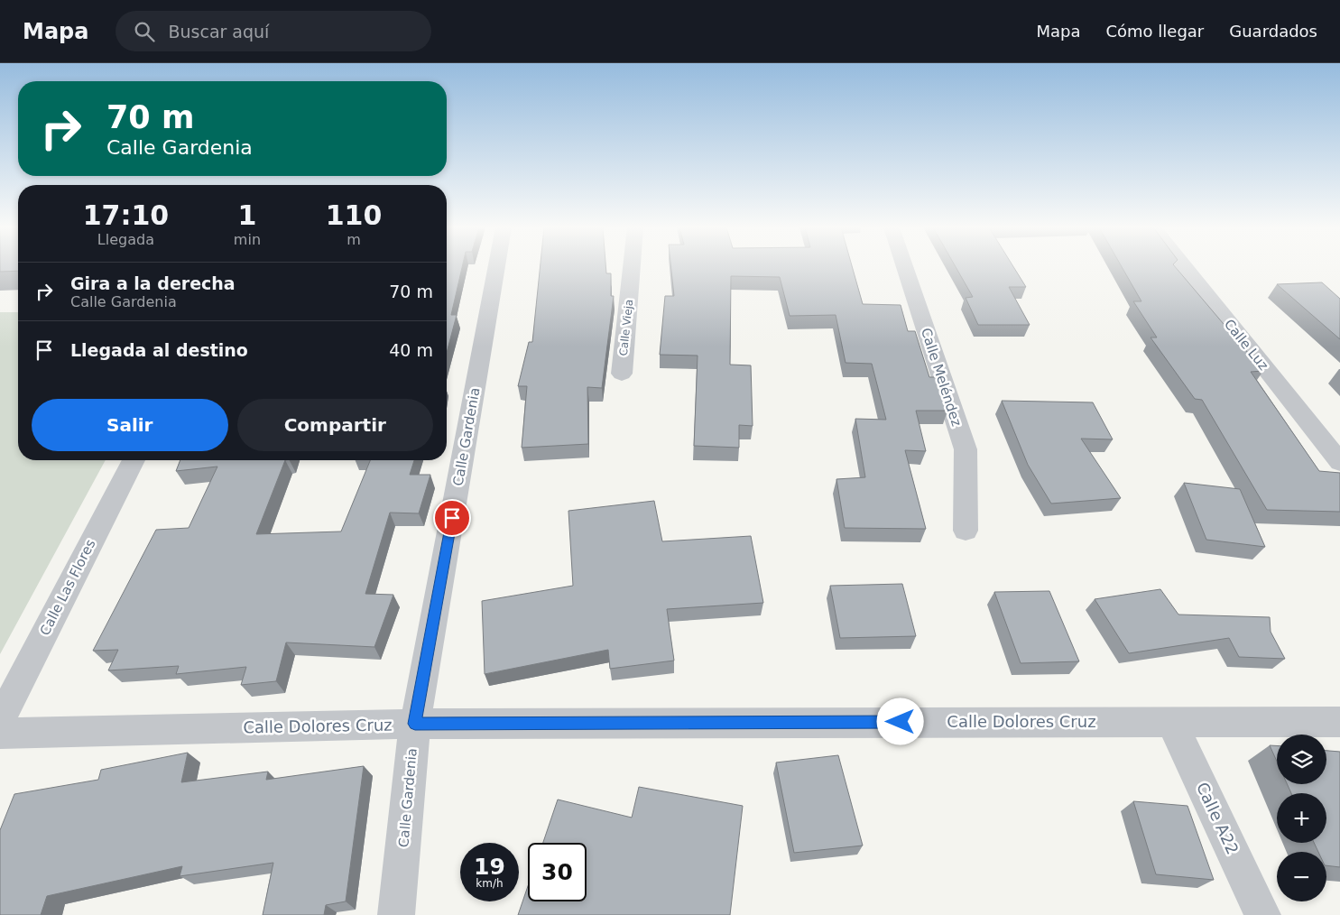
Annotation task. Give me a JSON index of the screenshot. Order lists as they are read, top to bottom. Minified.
{"streets":{"street":["Calle Vieja","Calle Luz","Calle Meléndez","Calle Gardenia","Calle Las Flores","Calle Dolores Cruz","Calle A22"]},"crossings":[["Calle Gardenia","Calle Dolores Cruz"],["Calle Dolores Cruz","Calle A22"]],"page":{"header":"Mapa","search":"Buscar aquí","nav":["Mapa","Cómo llegar","Guardados"],"turn":["70 m","Calle Gardenia"],"eta":["17:10","Llegada","1","min","110","m"],"list":[{"name":"Gira a la derecha","note":"Calle Gardenia","value":"70 m"},{"name":"Llegada al destino","value":"40 m"}],"buttons":["Salir","Compartir"],"map_buttons":["+","−"],"speed":"19 km/h","limit":"30"}}
